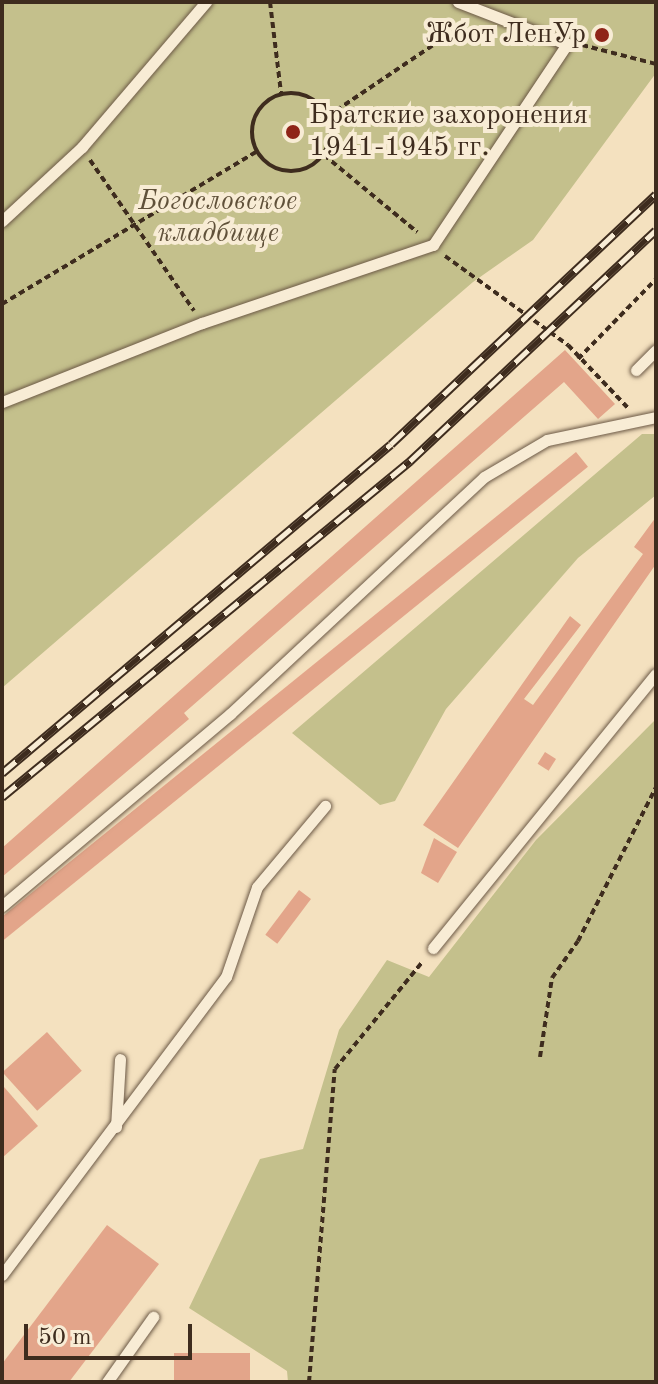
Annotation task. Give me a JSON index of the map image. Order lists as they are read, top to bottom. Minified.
{"parks":["Богословское кладбище"],"places":["Жбот ЛенУр","Братские захоронения 1941-1945 гг."],"scale_bar":"50 m"}
